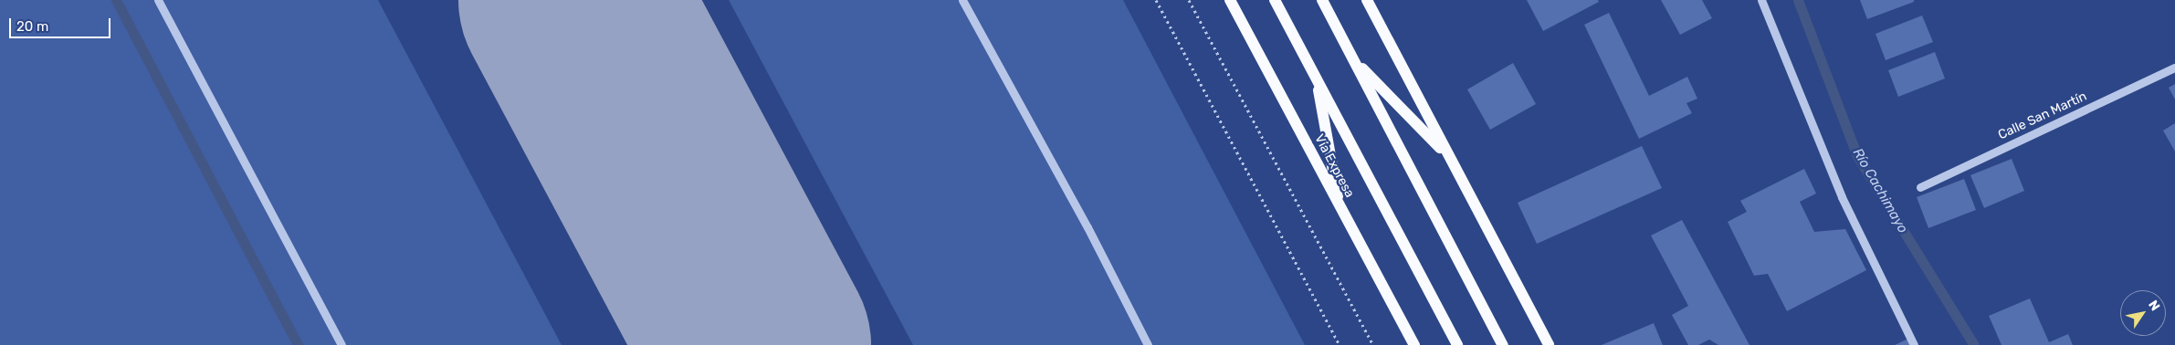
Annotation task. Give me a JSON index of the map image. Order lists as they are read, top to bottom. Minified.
{"streets":{"main road":["Vía Expresa"],"street":["Calle San Martín"]},"water":["Río Cachimayo"],"scale_bar":"20 m","north":"top right"}
